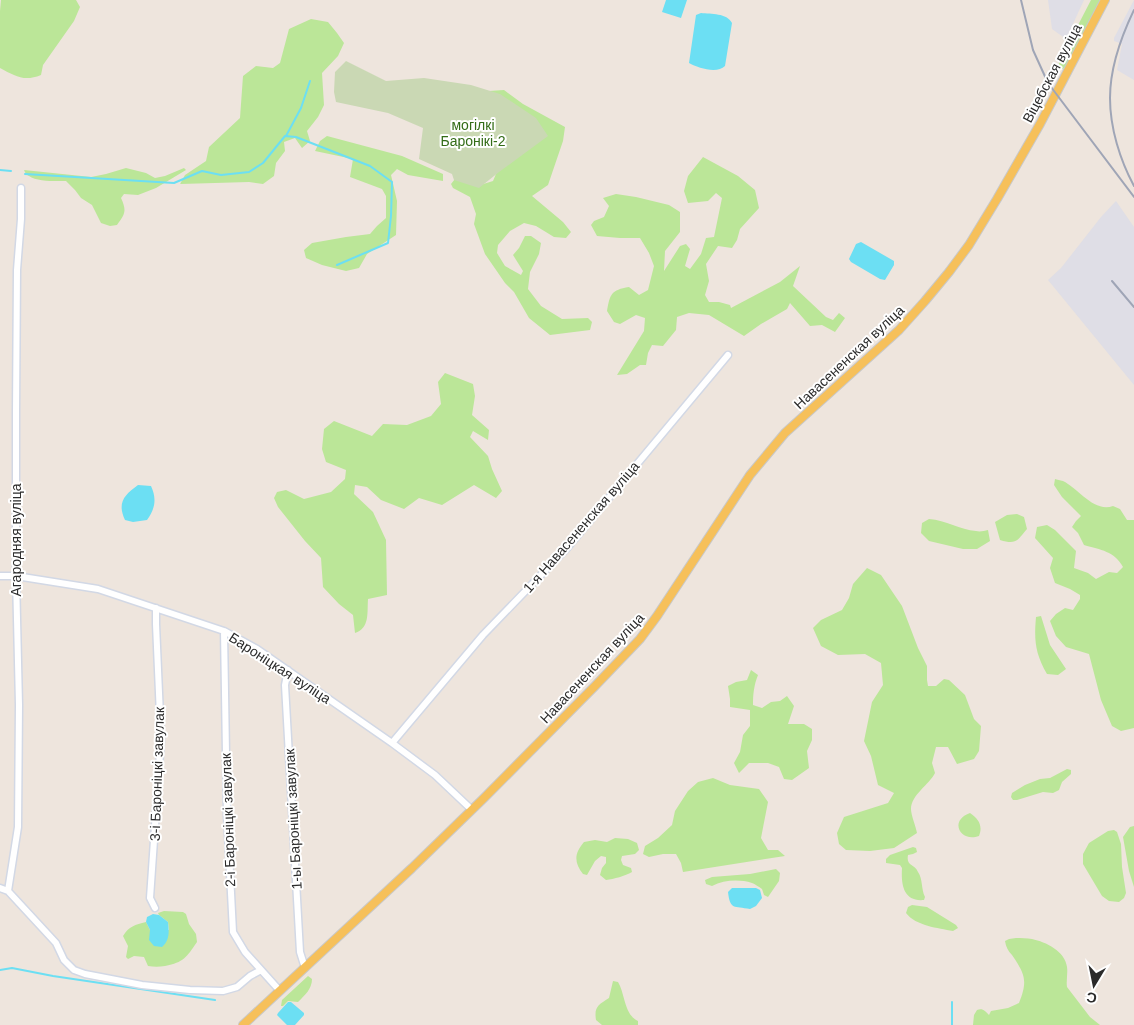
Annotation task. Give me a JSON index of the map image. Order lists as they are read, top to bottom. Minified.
{"streets":{"main road":["Віцебская вуліца","Навасененская вуліца"],"street":["1-я Навасененская вуліца","Агародняя вуліца","Бароніцкая вуліца","3-і Бароніцкі завулак","1-ы Бароніцкі завулак","2-і Бароніцкі завулак"]},"crossings":[["Віцебская вуліца","Навасененская вуліца"],["Навасененская вуліца","Бароніцкая вуліца"],["Навасененская вуліца","1-ы Бароніцкі завулак"],["Навасененская вуліца","2-і Бароніцкі завулак"],["1-я Навасененская вуліца","Бароніцкая вуліца"],["Агародняя вуліца","Бароніцкая вуліца"],["Бароніцкая вуліца","3-і Бароніцкі завулак"],["Бароніцкая вуліца","1-ы Бароніцкі завулак"],["Бароніцкая вуліца","2-і Бароніцкі завулак"]],"parks":["могілкі Баронікі-2"],"north":"bottom"}
